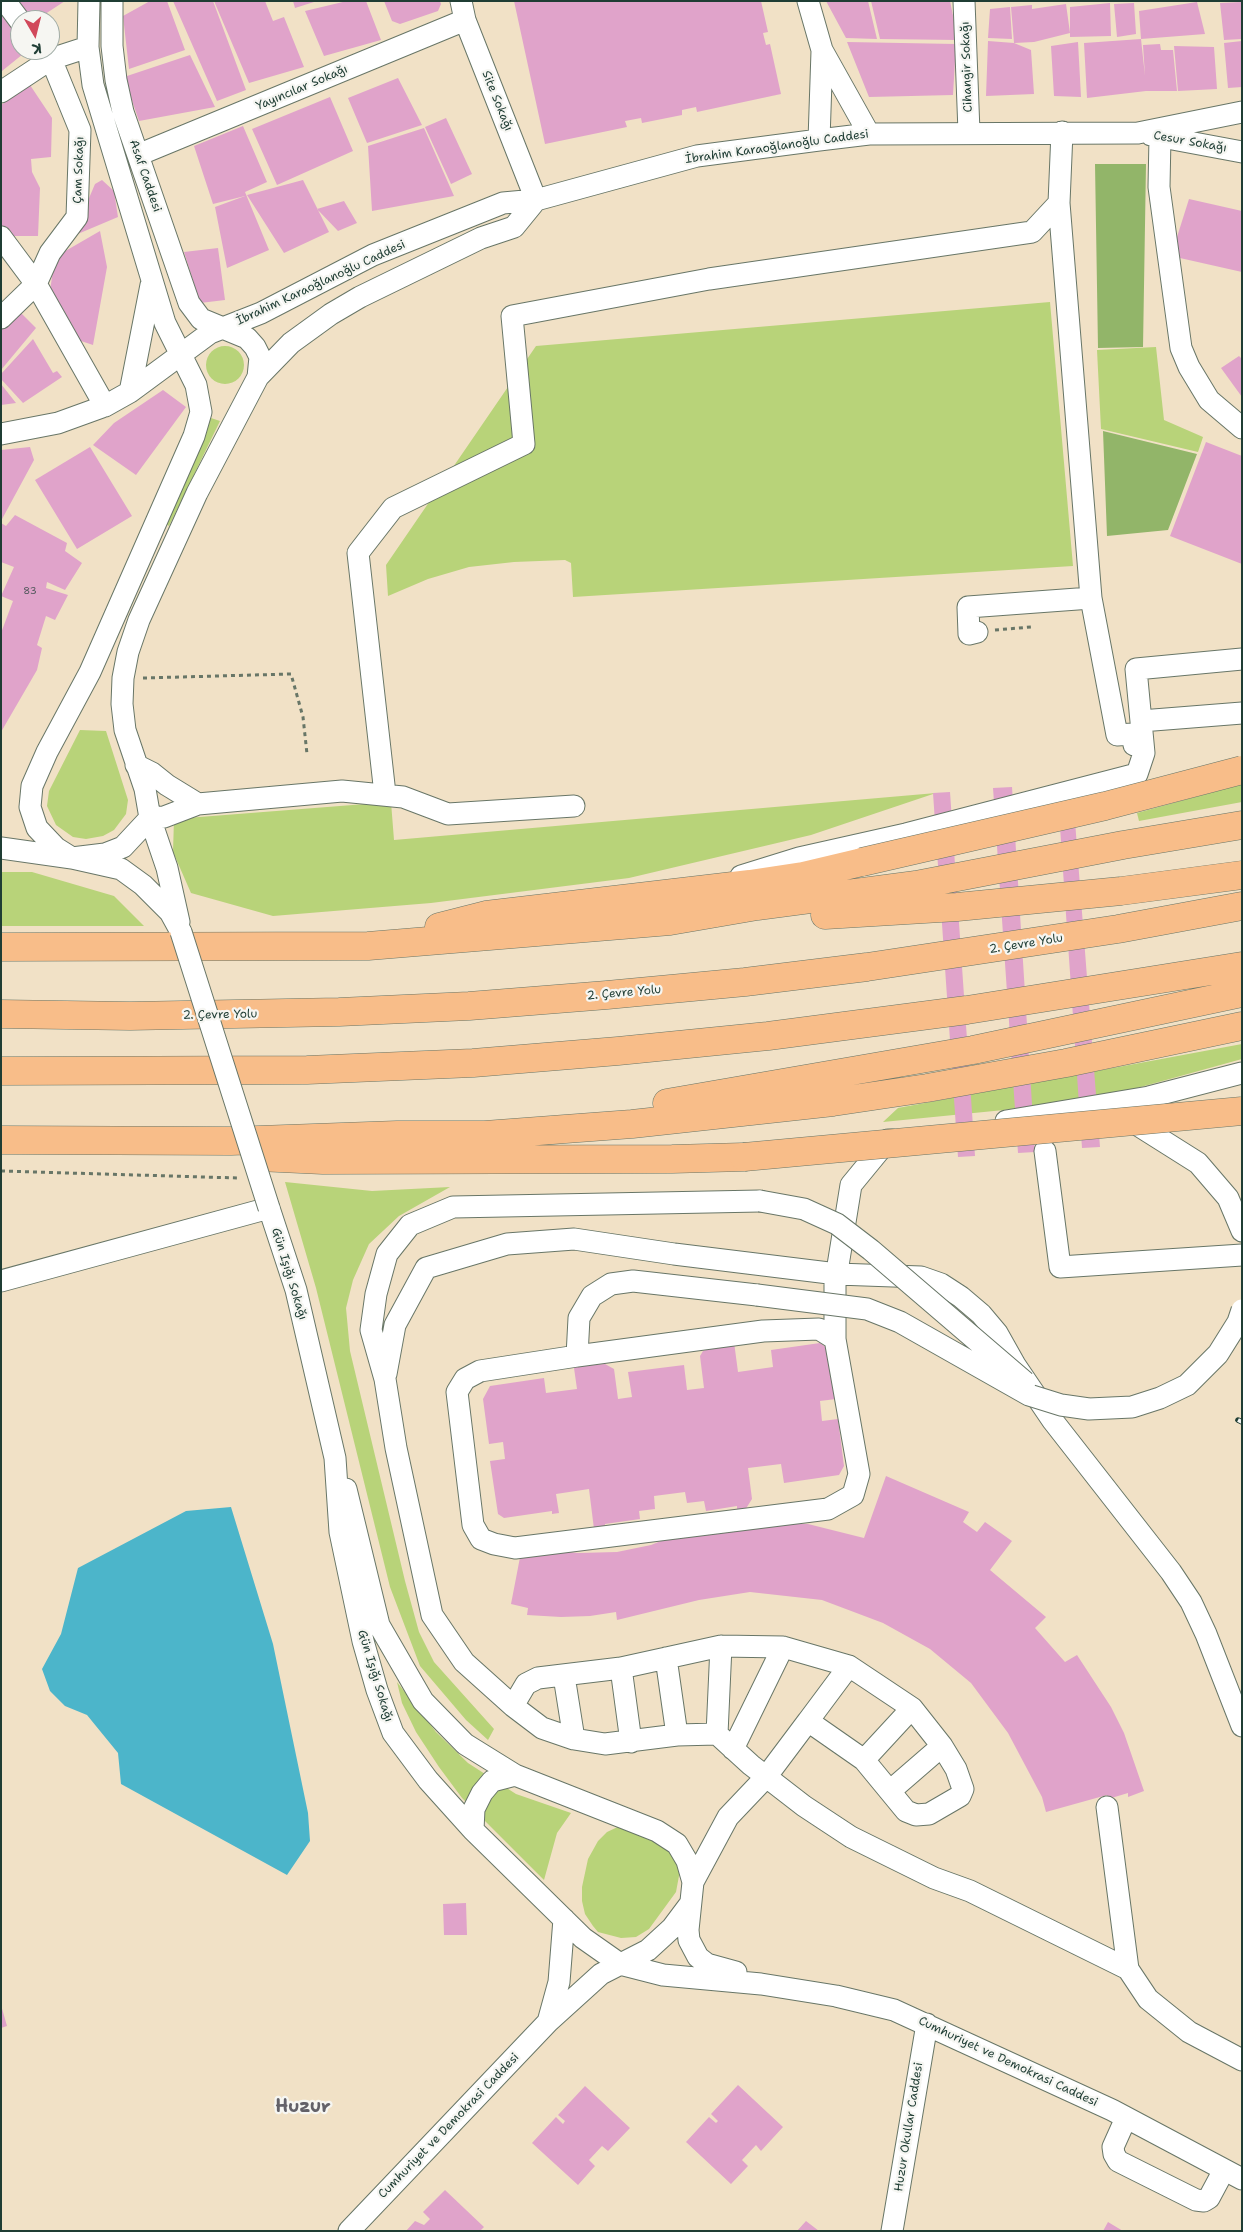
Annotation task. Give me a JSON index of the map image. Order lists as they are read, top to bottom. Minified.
{"streets":{"highway":["2. Çevre Yolu"],"street":["Cihangir Sokağı","Yayıncılar Sokağı","Site Sokağı","Cesur Sokağı","İbrahim Karaoğlanoğlu Caddesi","Çam Sokağı","Asaf Caddesi","Gün Işığı Sokağı","Cumhuriyet ve Demokrasi Caddesi","Huzur Okullar Caddesi"]},"crossings":[["Cihangir Sokağı","İbrahim Karaoğlanoğlu Caddesi"],["Yayıncılar Sokağı","Site Sokağı"],["Yayıncılar Sokağı","Asaf Caddesi"],["Site Sokağı","İbrahim Karaoğlanoğlu Caddesi"],["Cesur Sokağı","İbrahim Karaoğlanoğlu Caddesi"],["İbrahim Karaoğlanoğlu Caddesi","Asaf Caddesi"],["Gün Işığı Sokağı","Cumhuriyet ve Demokrasi Caddesi"],["Cumhuriyet ve Demokrasi Caddesi","Huzur Okullar Caddesi"]],"districts":["Huzur"],"house_numbers":["83"],"north":"bottom"}
